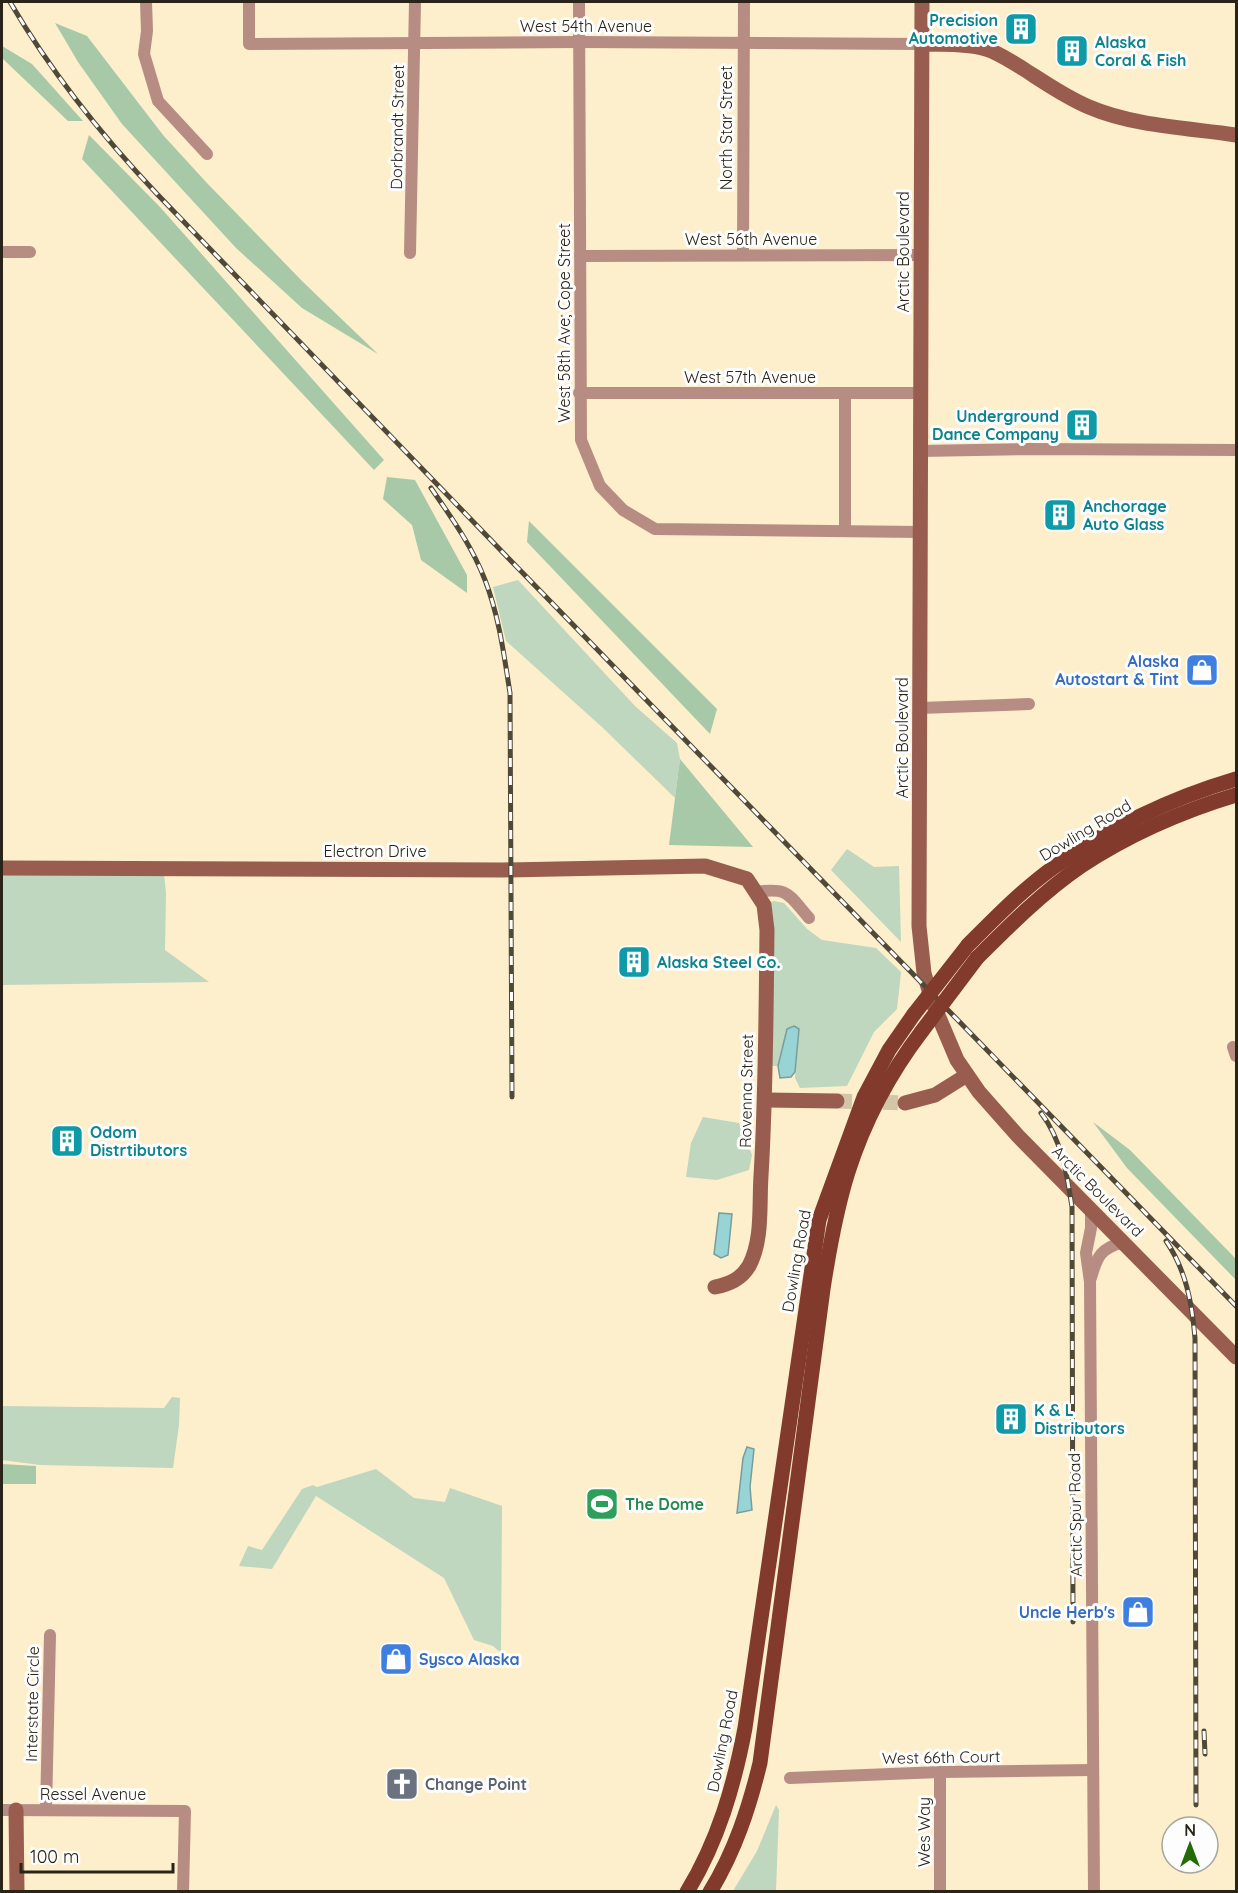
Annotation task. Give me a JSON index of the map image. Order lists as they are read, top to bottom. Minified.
{"streets":{"main road":["Arctic Boulevard","Dowling Road","Electron Drive","Rovenna Street"],"street":["West 54th Avenue","Dorbrandt Street","North Star Street","West 56th Avenue","West 58th Ave; Cope Street","West 57th Avenue","Arctic Spur Road","Interstate Circle","West 66th Court","Ressel Avenue","Wes Way"]},"crossings":[["West 54th Avenue","Dorbrandt Street"],["West 54th Avenue","North Star Street"],["West 54th Avenue","Arctic Boulevard"],["West 54th Avenue","West 58th Ave; Cope Street"],["North Star Street","West 56th Avenue"],["West 56th Avenue","Arctic Boulevard"],["West 56th Avenue","West 58th Ave; Cope Street"],["Arctic Boulevard","West 58th Ave; Cope Street"],["Arctic Boulevard","West 57th Avenue"],["Arctic Boulevard","Arctic Spur Road"],["West 58th Ave; Cope Street","West 57th Avenue"],["Electron Drive","Rovenna Street"],["Arctic Spur Road","West 66th Court"],["Interstate Circle","Ressel Avenue"],["West 66th Court","Wes Way"]],"places":{"building":["Precision Automotive","Alaska Coral & Fish","Underground Dance Company","Anchorage Auto Glass","Alaska Steel Co.","Odom Distrtibutors","K & L Distributors"],"shop":["Alaska Autostart & Tint","Uncle Herb's","Sysco Alaska"],"sports":["The Dome"],"church":["Change Point"]},"scale_bar":"100 m","north":"top"}
